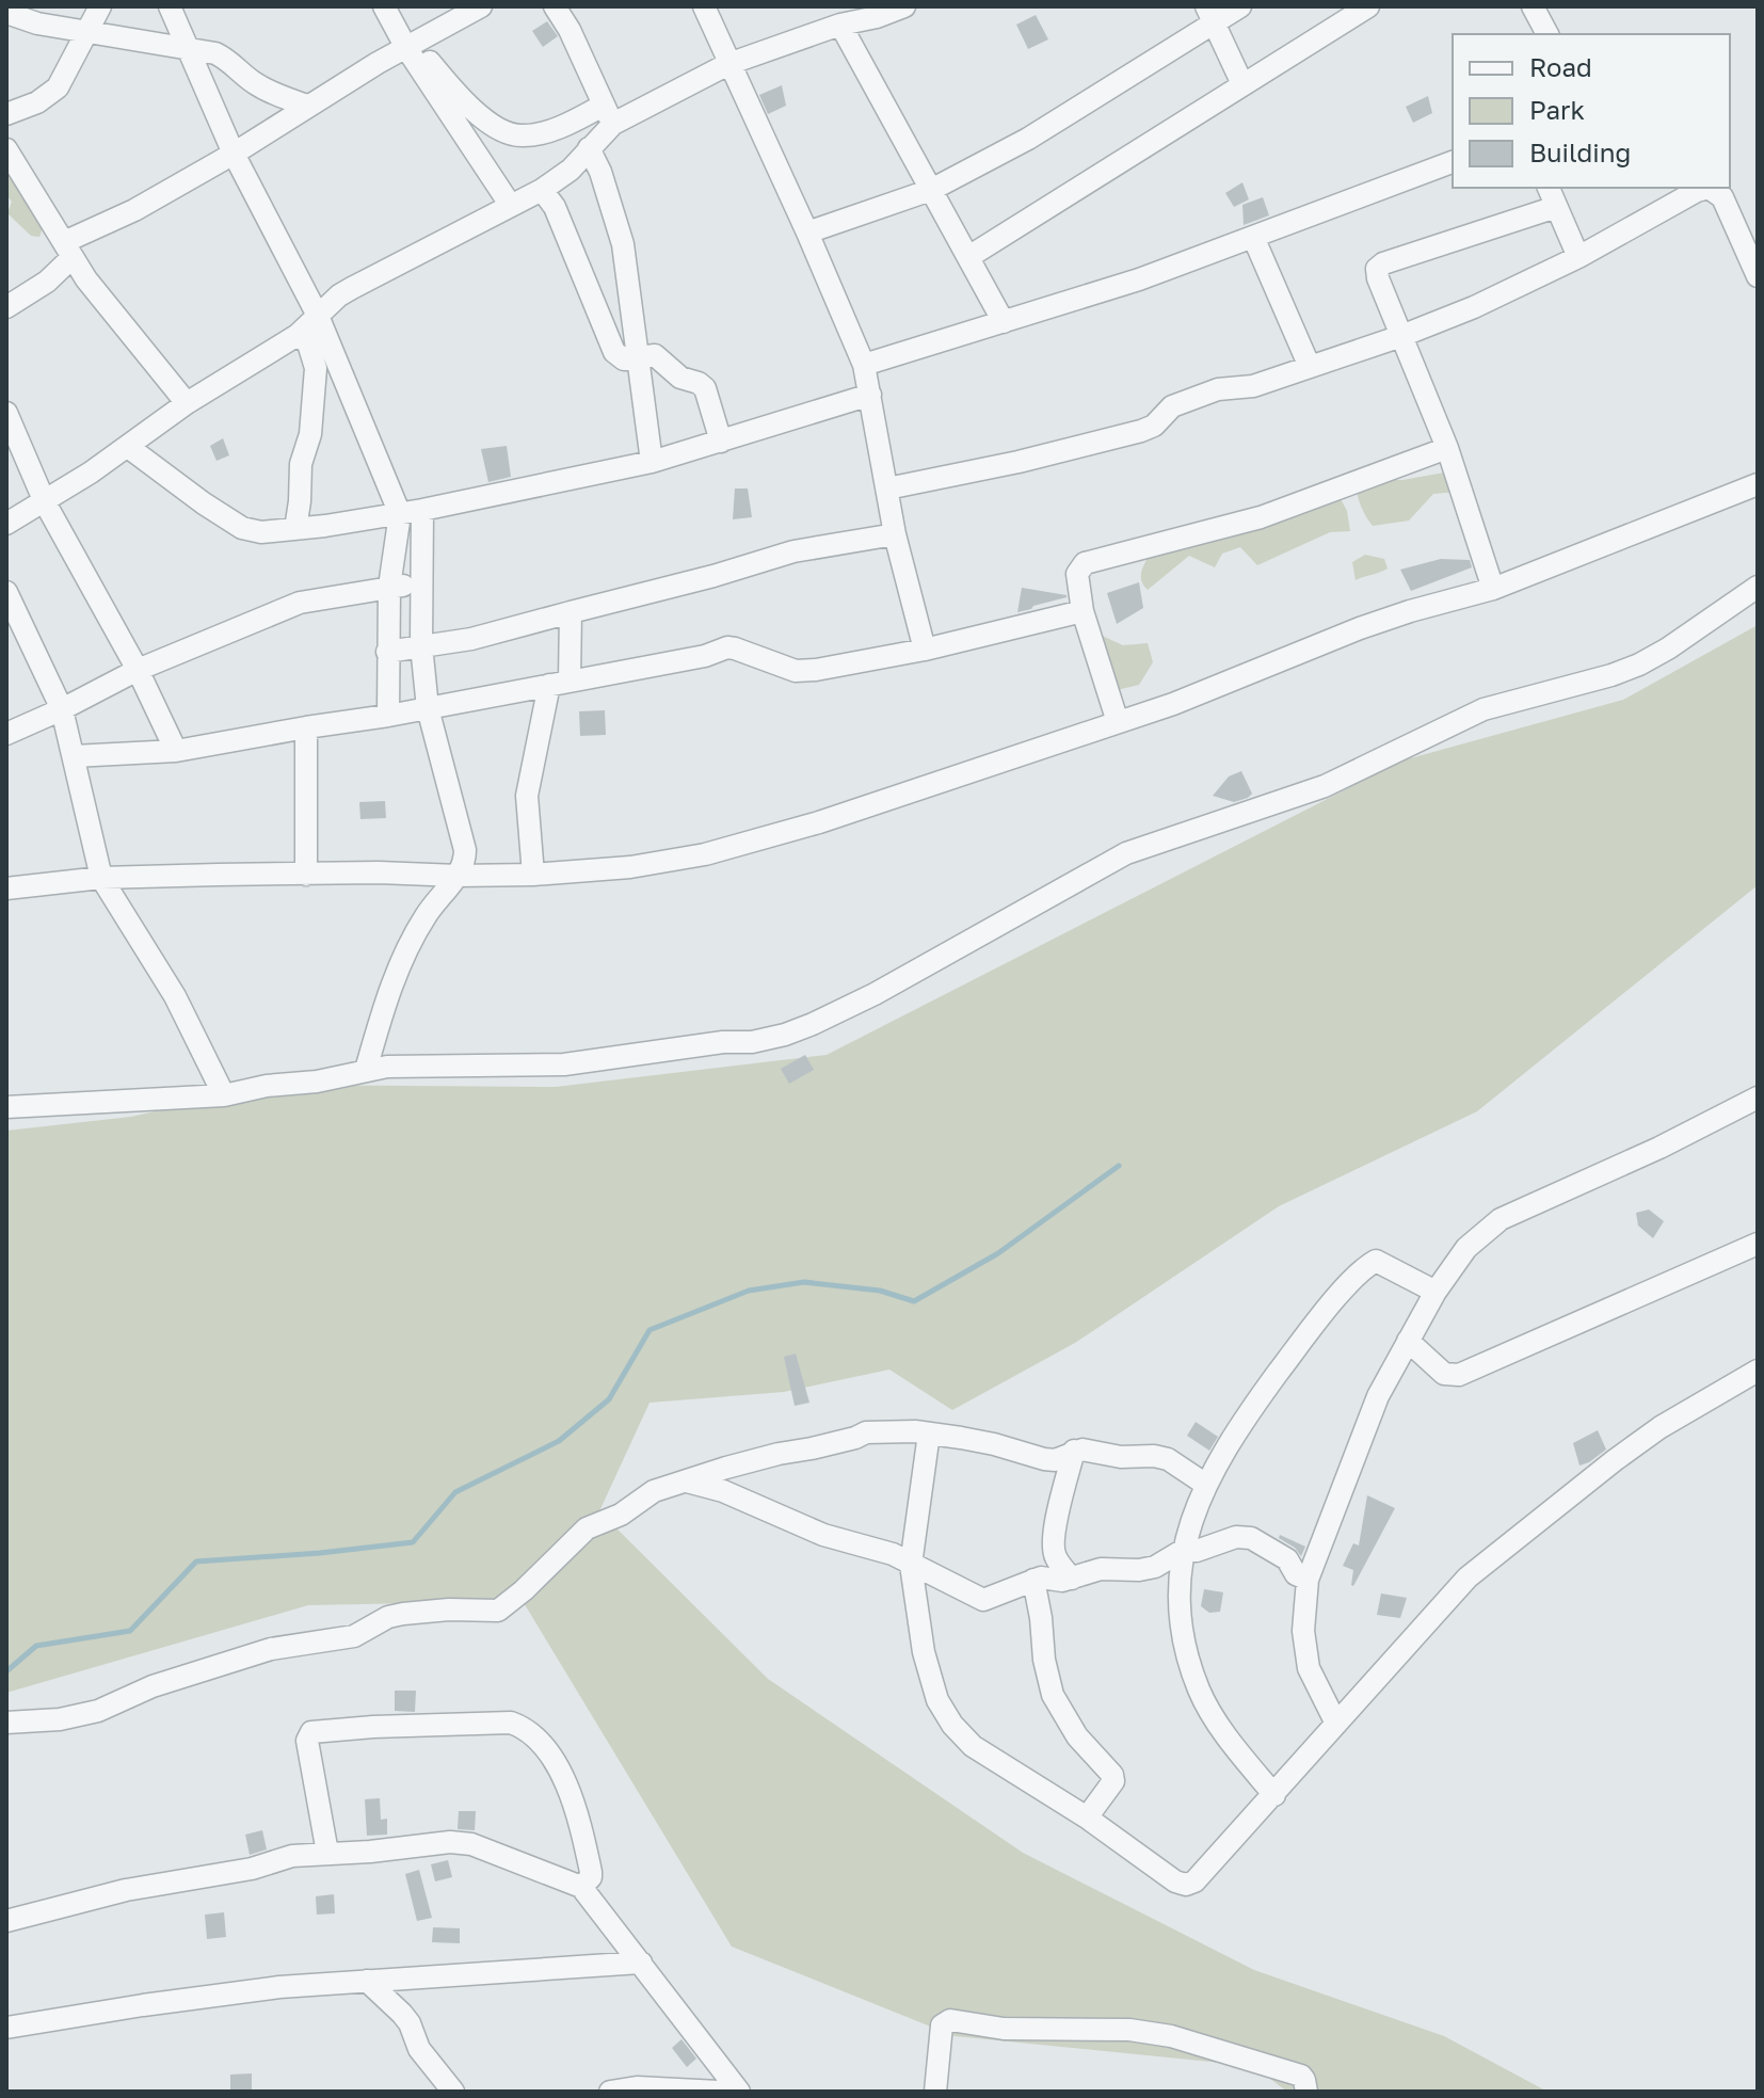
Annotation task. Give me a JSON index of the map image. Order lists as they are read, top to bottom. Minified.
{"legend":["Road","Park","Building"]}
